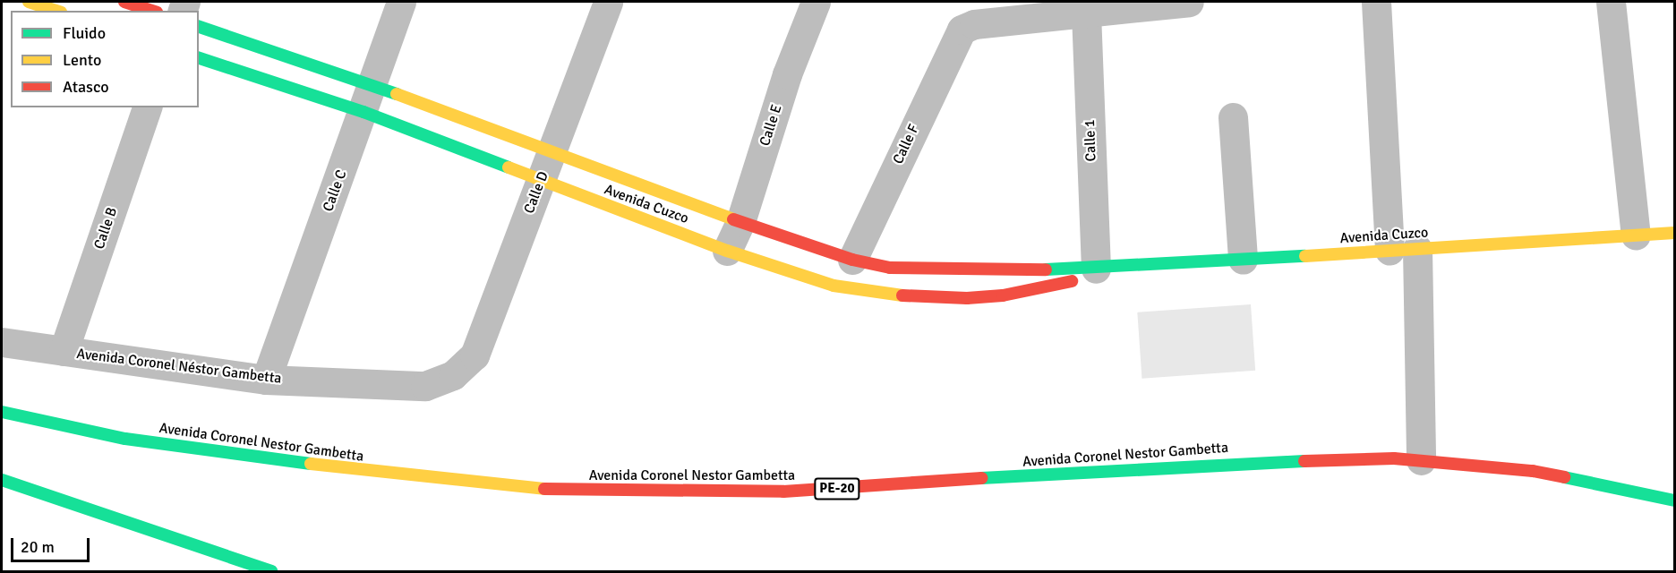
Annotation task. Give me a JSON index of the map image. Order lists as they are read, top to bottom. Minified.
{"streets":{"main road":["Avenida Cuzco","Avenida Coronel Nestor Gambetta","PE-20"],"street":["Calle E","Calle 1","Calle F","Calle C","Calle D","Calle B","Avenida Coronel Néstor Gambetta"]},"crossings":[["Calle E","Avenida Cuzco"],["Calle 1","Calle F"],["Calle 1","Avenida Cuzco"],["Calle F","Avenida Cuzco"],["Calle C","Avenida Cuzco"],["Calle C","Avenida Coronel Néstor Gambetta"],["Calle D","Avenida Cuzco"],["Calle D","Avenida Coronel Néstor Gambetta"],["Calle B","Avenida Coronel Néstor Gambetta"]],"legend":["Fluido","Lento","Atasco"],"scale_bar":"20 m"}
